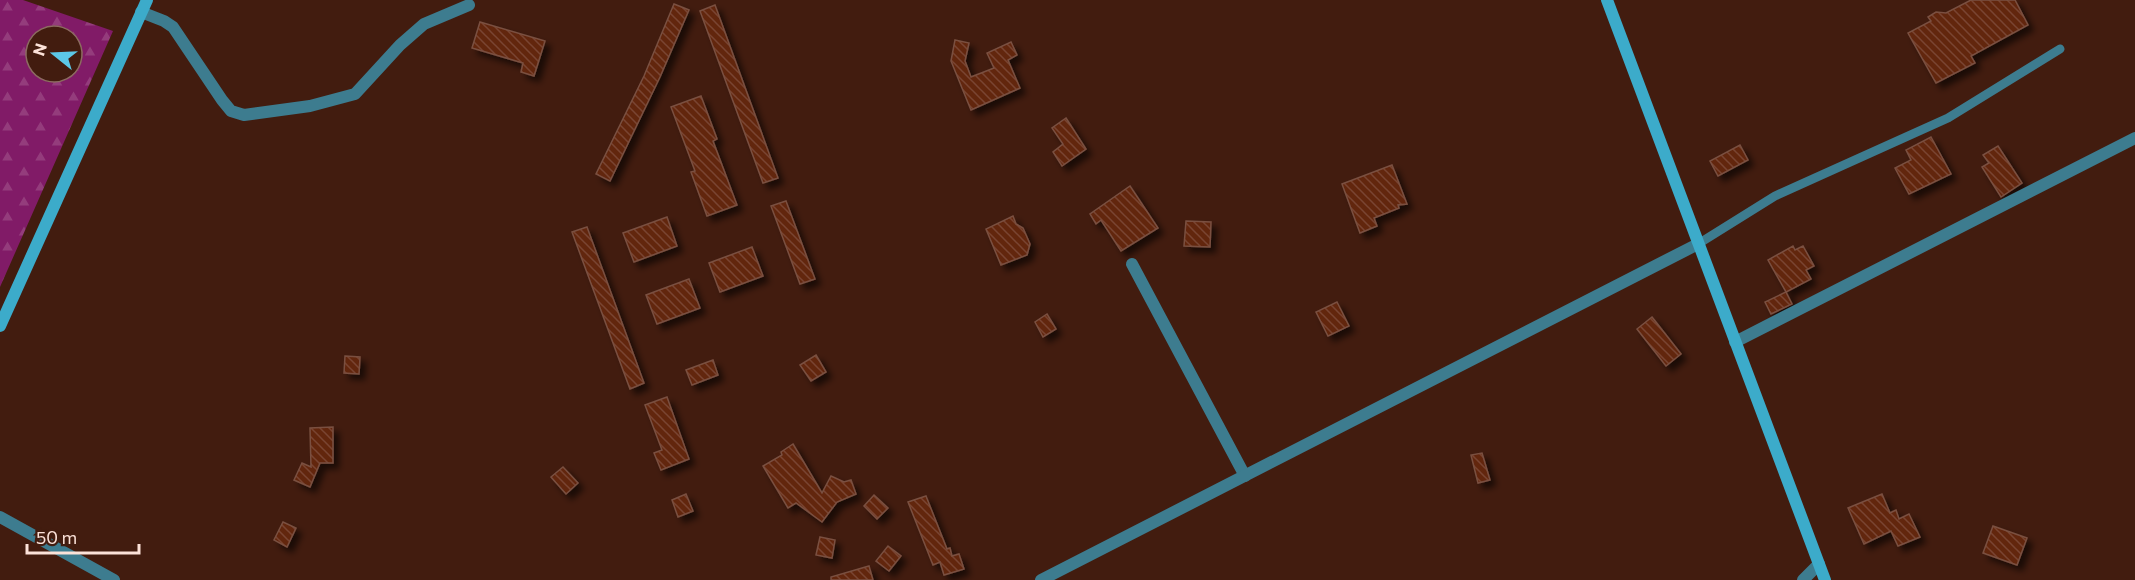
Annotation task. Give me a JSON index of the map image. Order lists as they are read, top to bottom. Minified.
{"scale_bar":"50 m","north":"left"}
